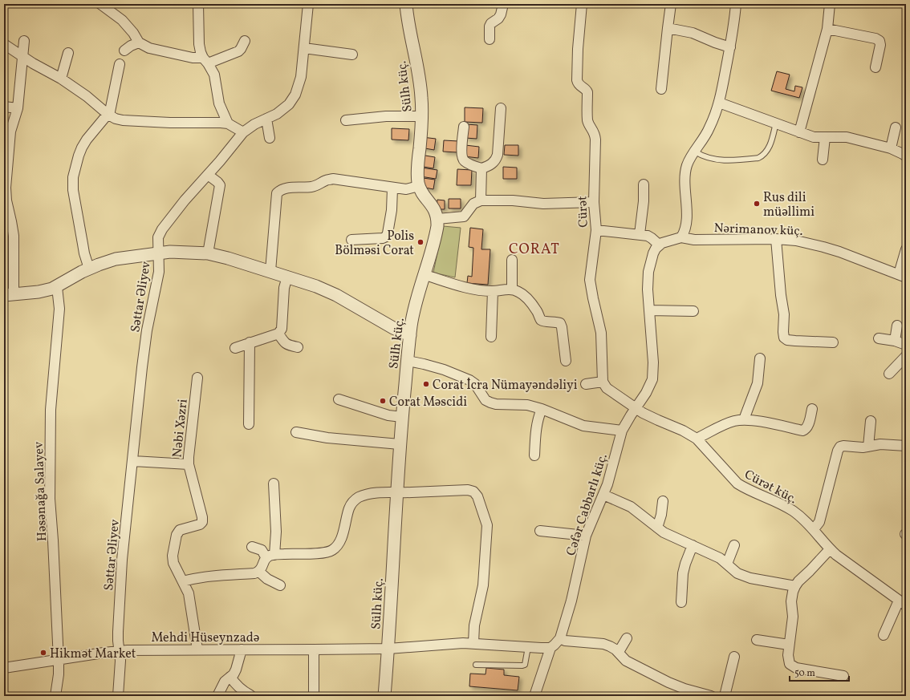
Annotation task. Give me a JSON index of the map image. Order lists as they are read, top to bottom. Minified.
{"streets":{"street":["Sülh küç.","Cürət","Nərimanov küç.","Səttar Əliyev","Nəbi Xəzri","Cürət küç.","Həsənağa Salayev","Cəfər Cabbarlı küç.","Mehdi Hüseynzadə"]},"crossings":[["Sülh küç.","Mehdi Hüseynzadə"],["Səttar Əliyev","Mehdi Hüseynzadə"],["Nəbi Xəzri","Mehdi Hüseynzadə"],["Cürət küç.","Cəfər Cabbarlı küç."],["Həsənağa Salayev","Mehdi Hüseynzadə"],["Cəfər Cabbarlı küç.","Mehdi Hüseynzadə"]],"districts":["CORAT"],"places":["Rus dili müəllimi","Polis Bölmәsi Corat","Corat İcra Nümayəndəliyi","Corat Məscidi","Hikmət Market"],"scale_bar":"50 m"}
